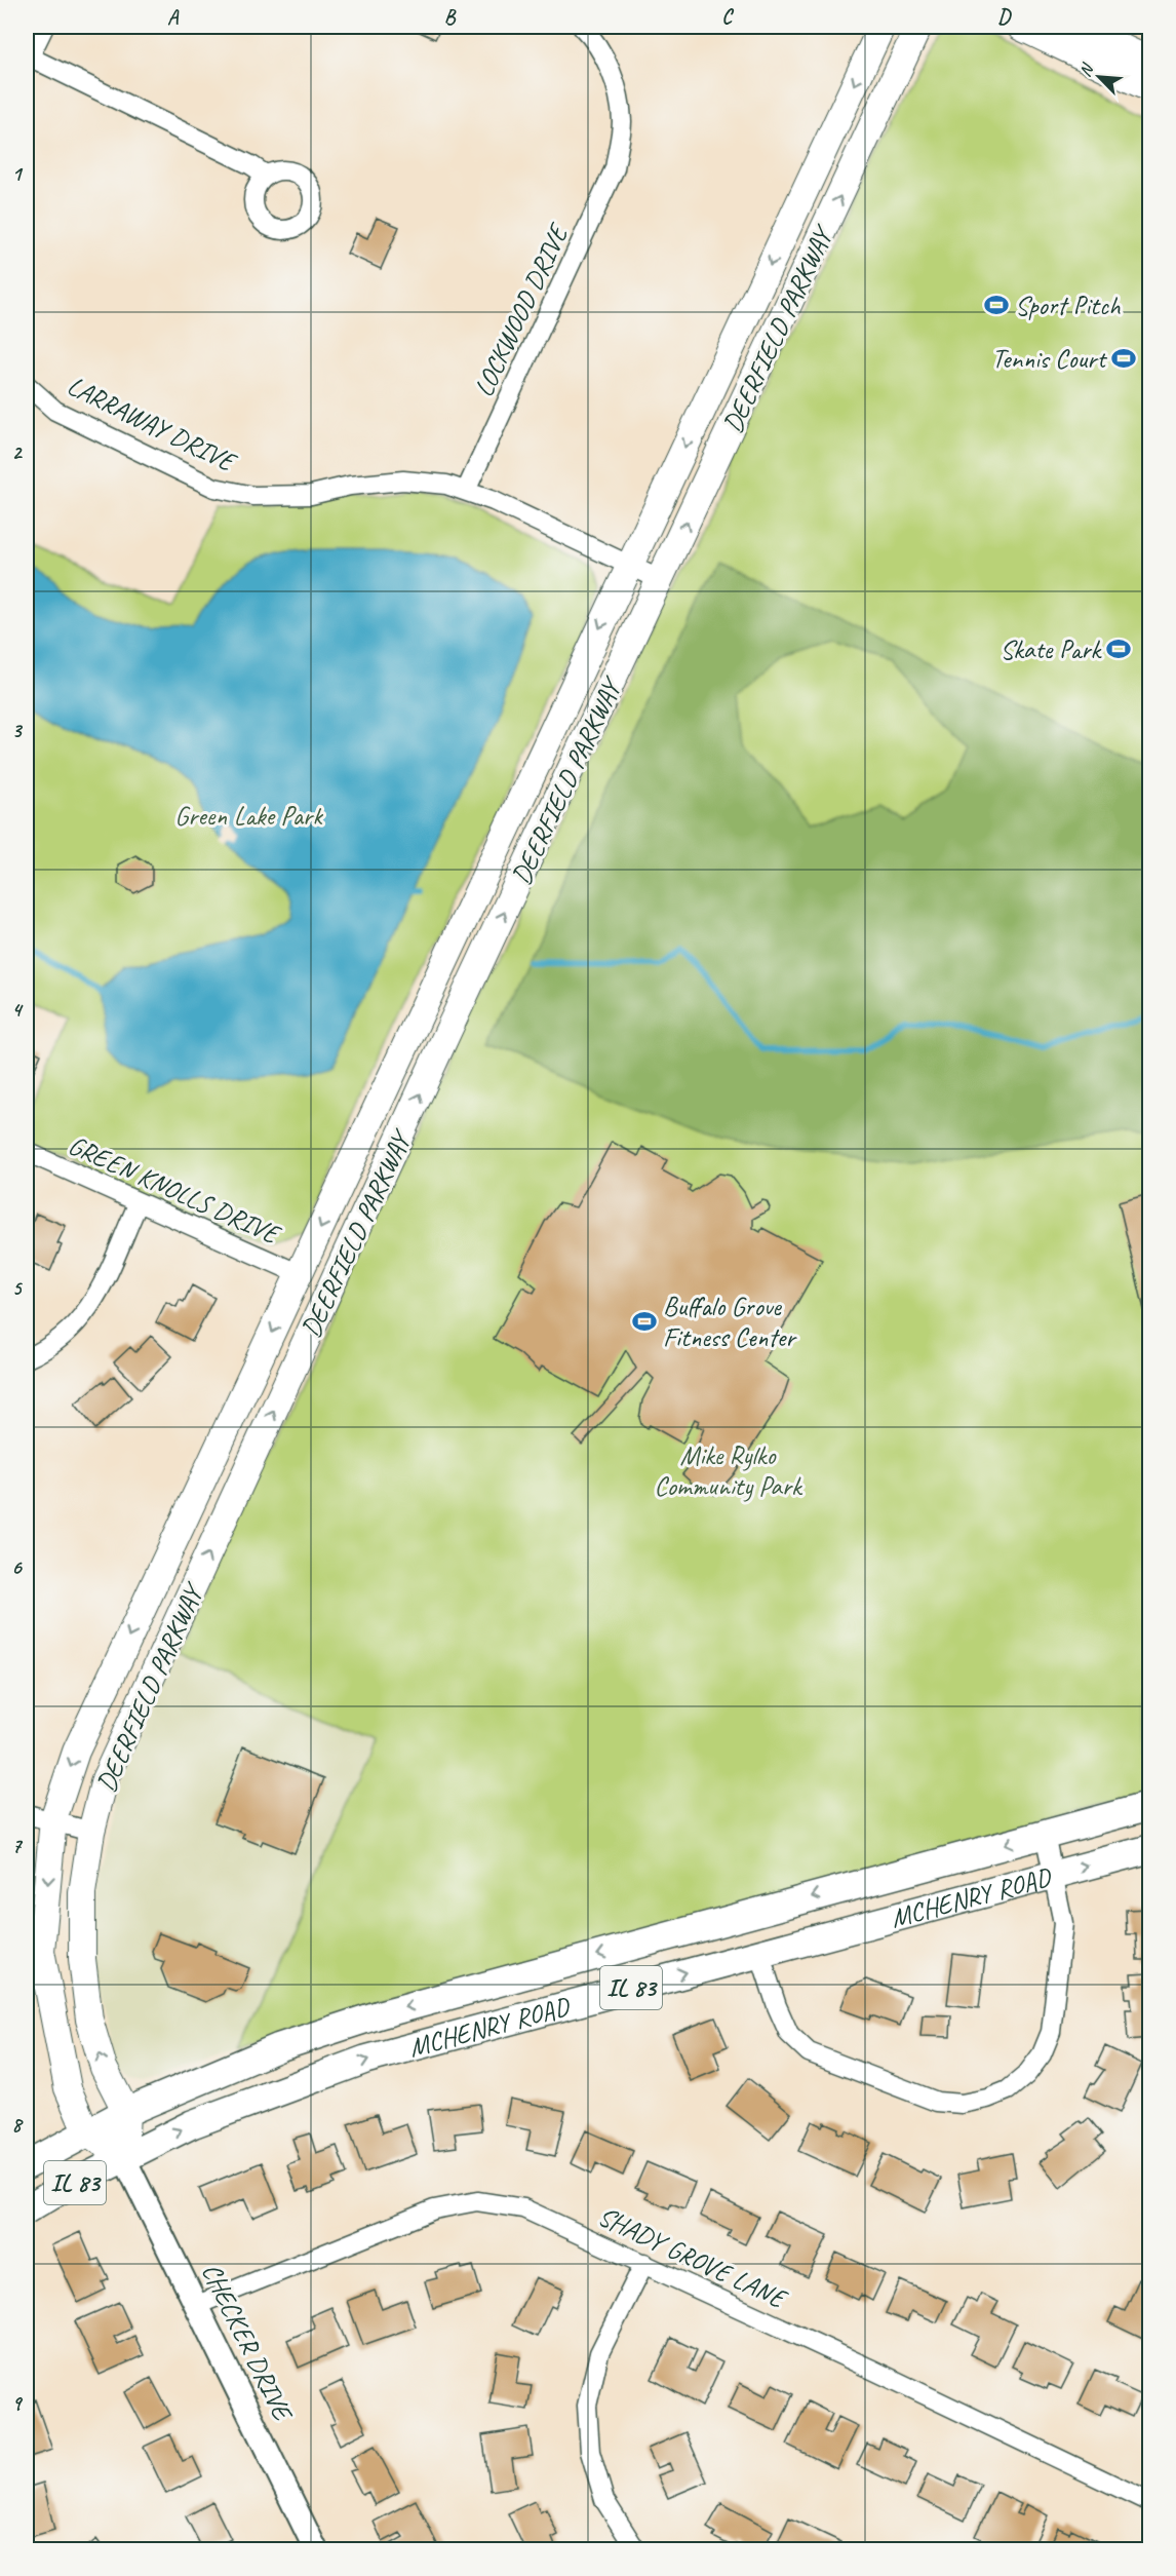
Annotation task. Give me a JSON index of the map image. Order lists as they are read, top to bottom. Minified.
{"streets":{"main road":["DEERFIELD PARKWAY","MCHENRY ROAD","IL 83"],"street":["LOCKWOOD DRIVE","LARRAWAY DRIVE","GREEN KNOLLS DRIVE","SHADY GROVE LANE","CHECKER DRIVE"]},"crossings":[["LOCKWOOD DRIVE","LARRAWAY DRIVE"],["DEERFIELD PARKWAY","GREEN KNOLLS DRIVE"],["DEERFIELD PARKWAY","MCHENRY ROAD"],["DEERFIELD PARKWAY","CHECKER DRIVE"],["MCHENRY ROAD","CHECKER DRIVE"],["SHADY GROVE LANE","CHECKER DRIVE"]],"parks":["Green Lake Park","Mike Rylko Community Park"],"places":{"sports":["Sport Pitch","Tennis Court","Skate Park","Buffalo Grove Fitness Center"]},"north":"top left","grid":{"columns":["A","B","C","D"],"rows":["1","2","3","4","5","6","7","8","9"]}}
